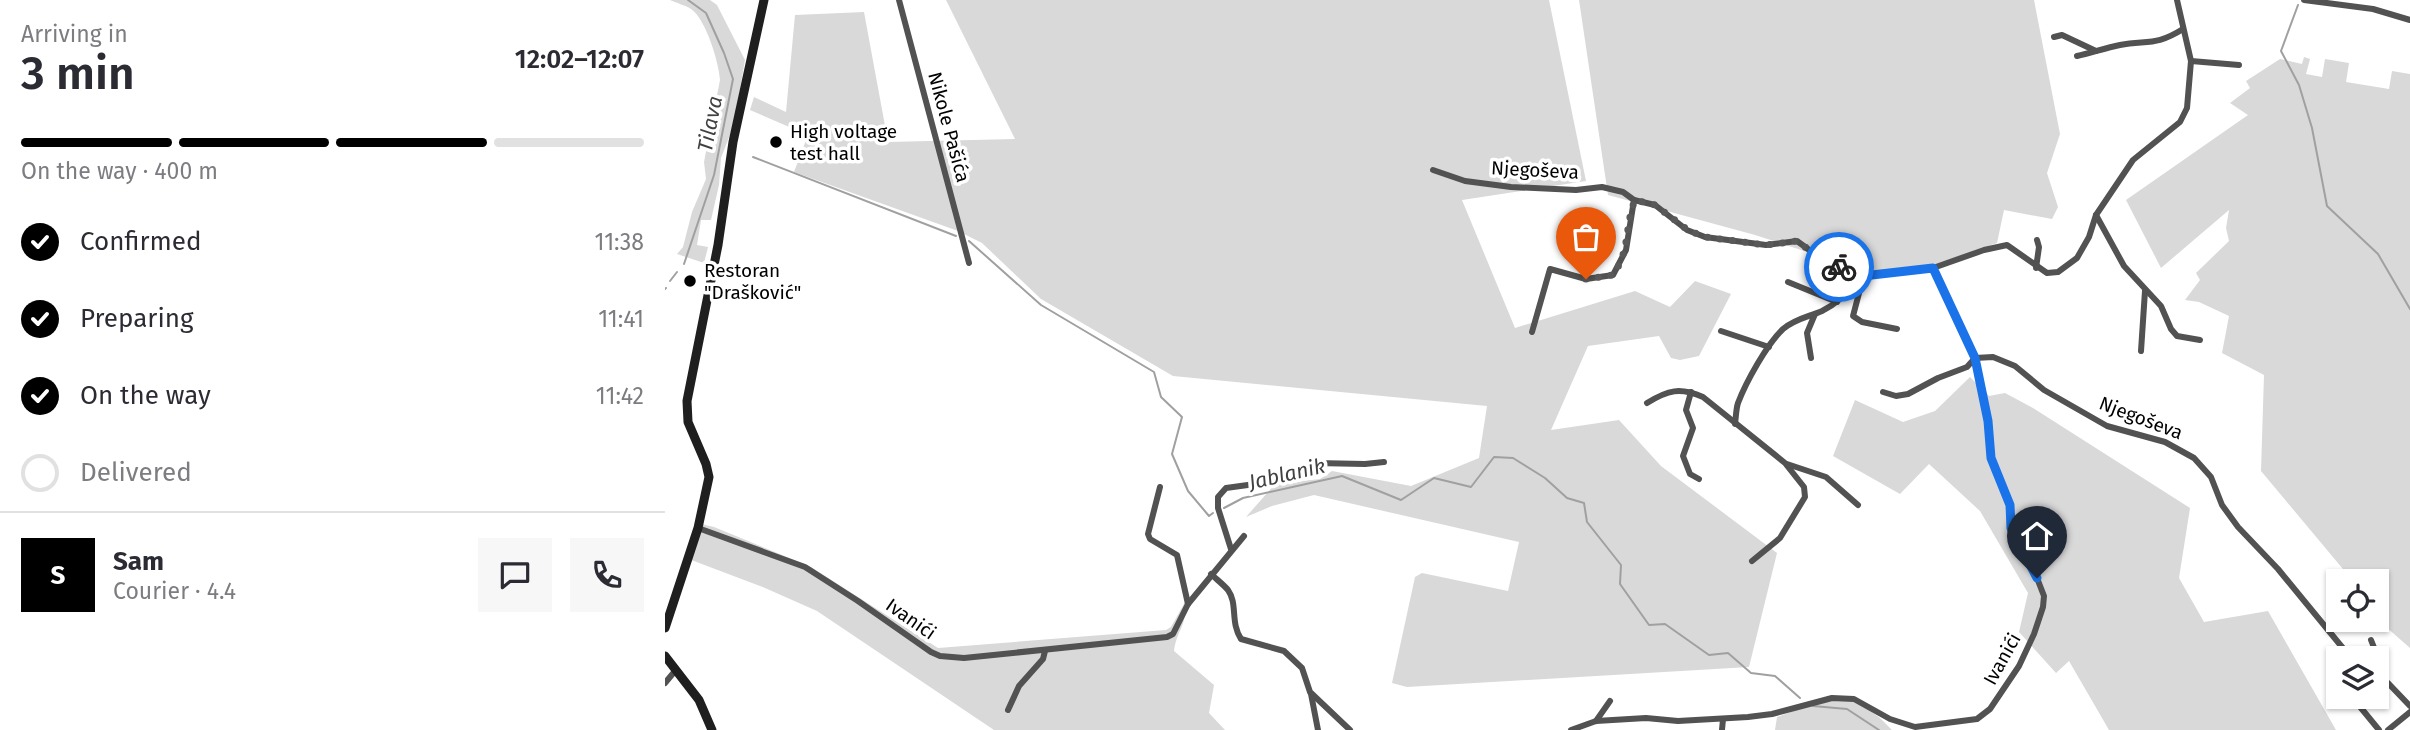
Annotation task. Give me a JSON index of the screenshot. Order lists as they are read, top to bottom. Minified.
{"streets":{"street":["Nikole Pašića","Njegoševa","Ivanići"]},"crossings":[["Njegoševa","Ivanići"]],"water":["Tilava","Jablanik"],"places":["High voltage test hall","Restoran \"Drašković\""],"page":{"heading":["3 min","Arriving in","12:02–12:07"],"panel":["Sam","Courier · 4.4"],"bar":"On the way · 400 m","list":[["Confirmed","11:38"],["Preparing","11:41"],["On the way","11:42"],"Delivered"],"round":"S"}}
